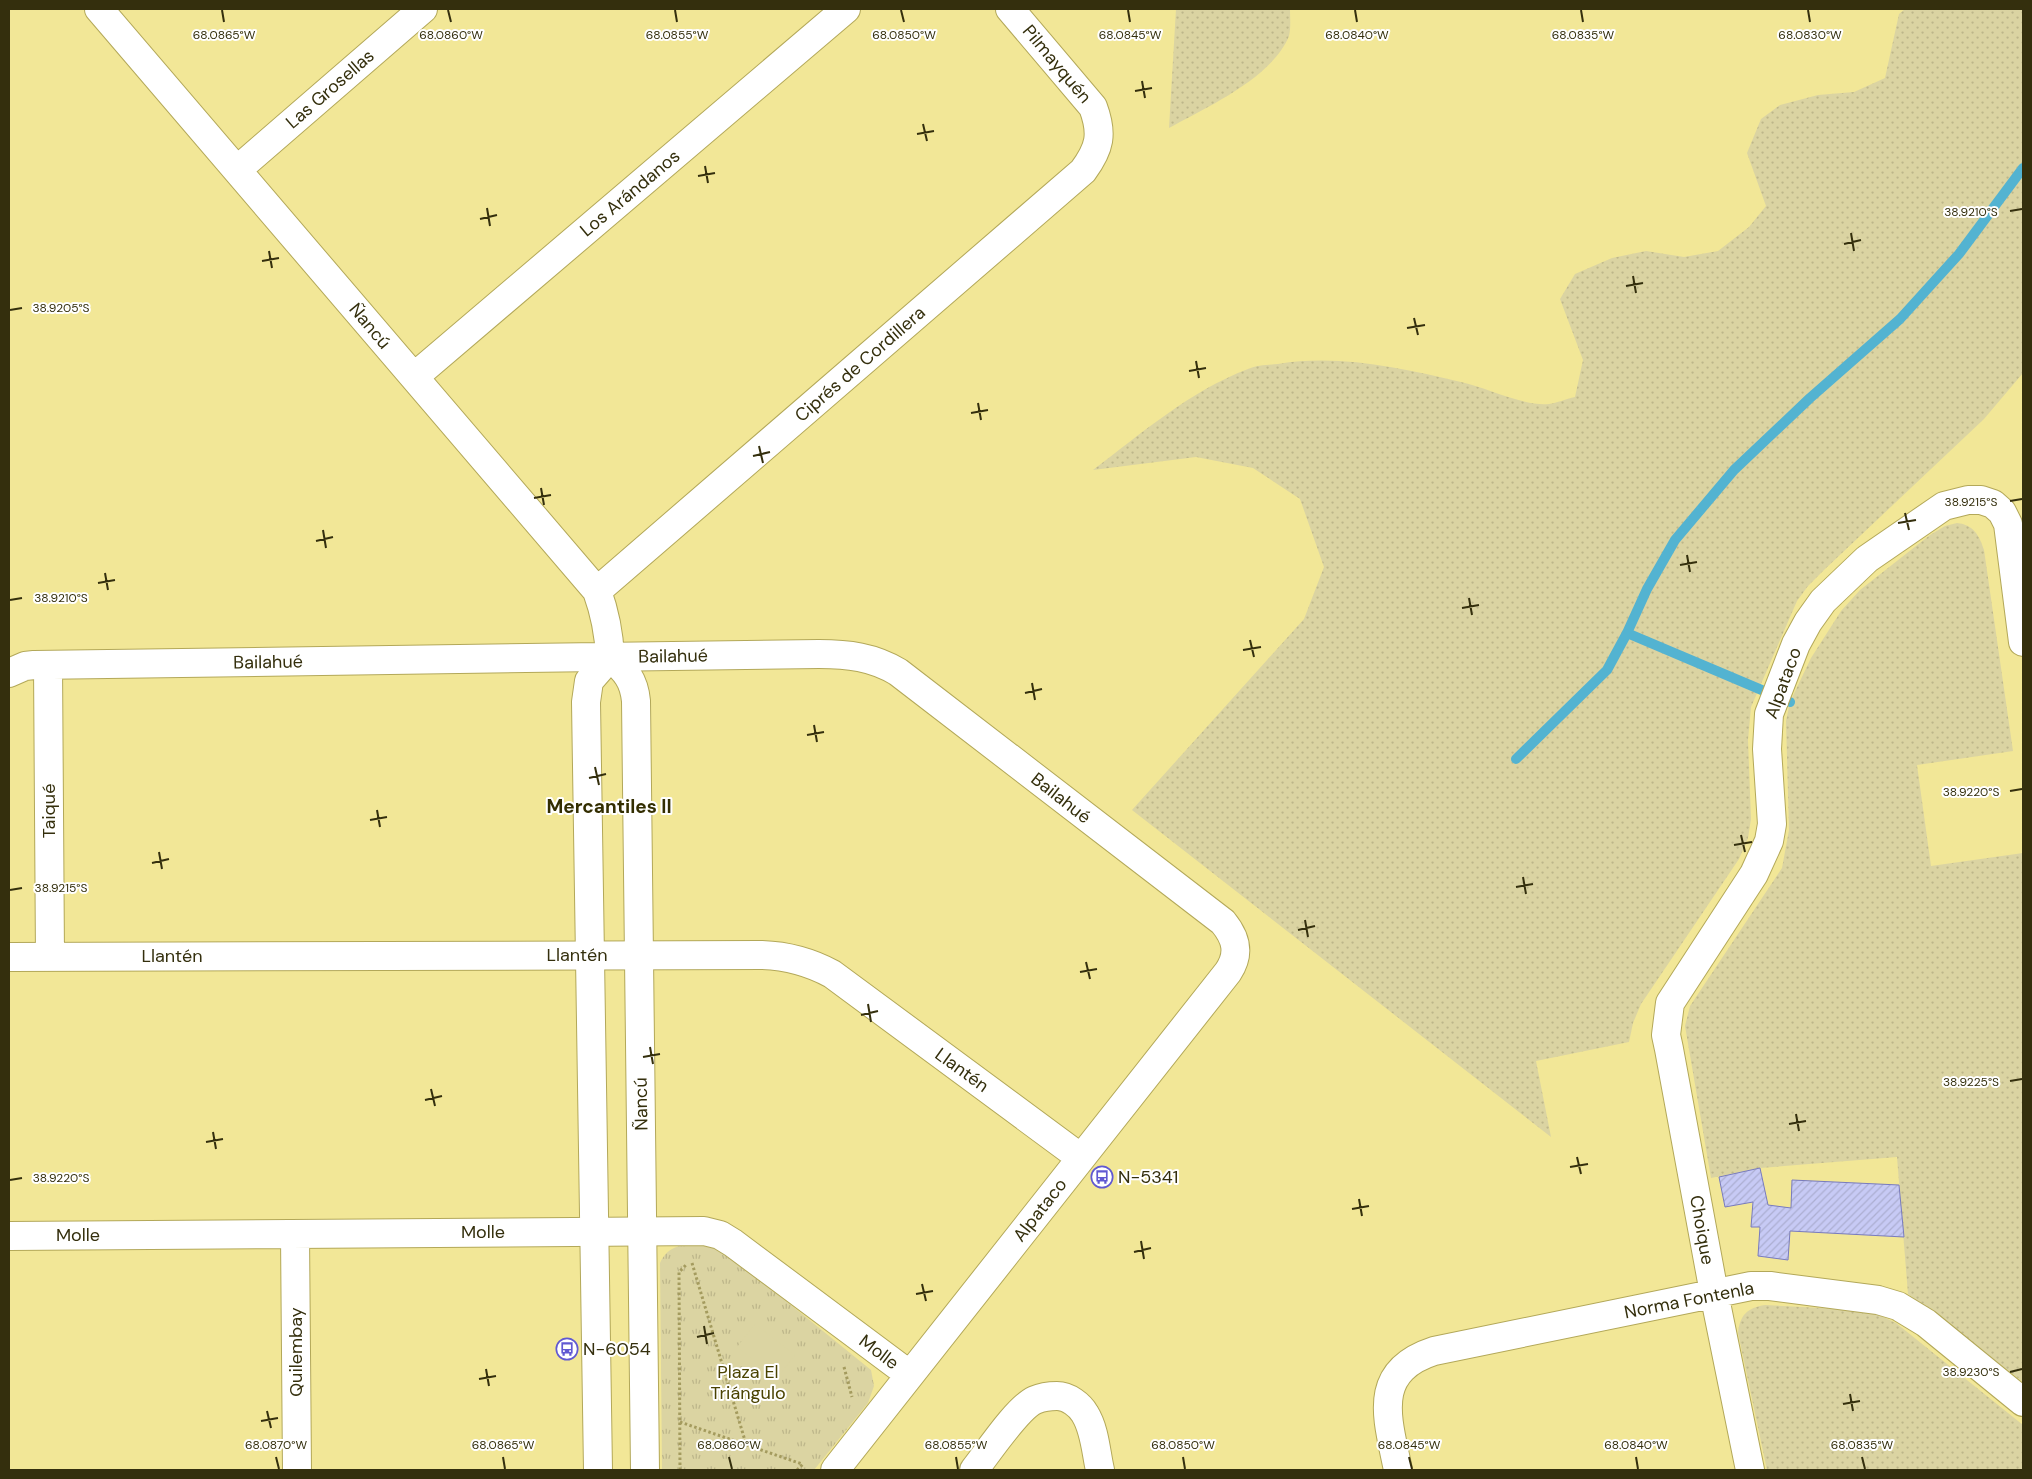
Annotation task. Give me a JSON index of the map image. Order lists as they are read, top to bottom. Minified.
{"streets":{"street":["Pilmayquén","Las Grosellas","Los Arándanos","Ñancú","Ciprés de Cordillera","Bailahué","Alpataco","Taiqué","Llantén","Choique","Molle","Norma Fontenla","Quilembay"]},"crossings":[["Pilmayquén","Ciprés de Cordillera"],["Las Grosellas","Ñancú"],["Los Arándanos","Ñancú"],["Ñancú","Ciprés de Cordillera"],["Ñancú","Bailahué"],["Ñancú","Llantén"],["Ñancú","Molle"],["Bailahué","Alpataco"],["Bailahué","Taiqué"],["Alpataco","Llantén"],["Alpataco","Choique"],["Alpataco","Molle"],["Taiqué","Llantén"],["Choique","Norma Fontenla"],["Molle","Quilembay"]],"districts":["Mercantiles II"],"parks":["Plaza El Triángulo"],"places":{"bus stop":["N-5341","N-6054"]},"coordinates":["68.0865°W","68.0860°W","68.0855°W","68.0840°W","68.0835°W","68.0830°W","68.0850°W","68.0845°W","38.9210°S","38.9205°S","38.9215°S","38.9220°S","38.9225°S","38.9230°S","68.0870°W"]}
